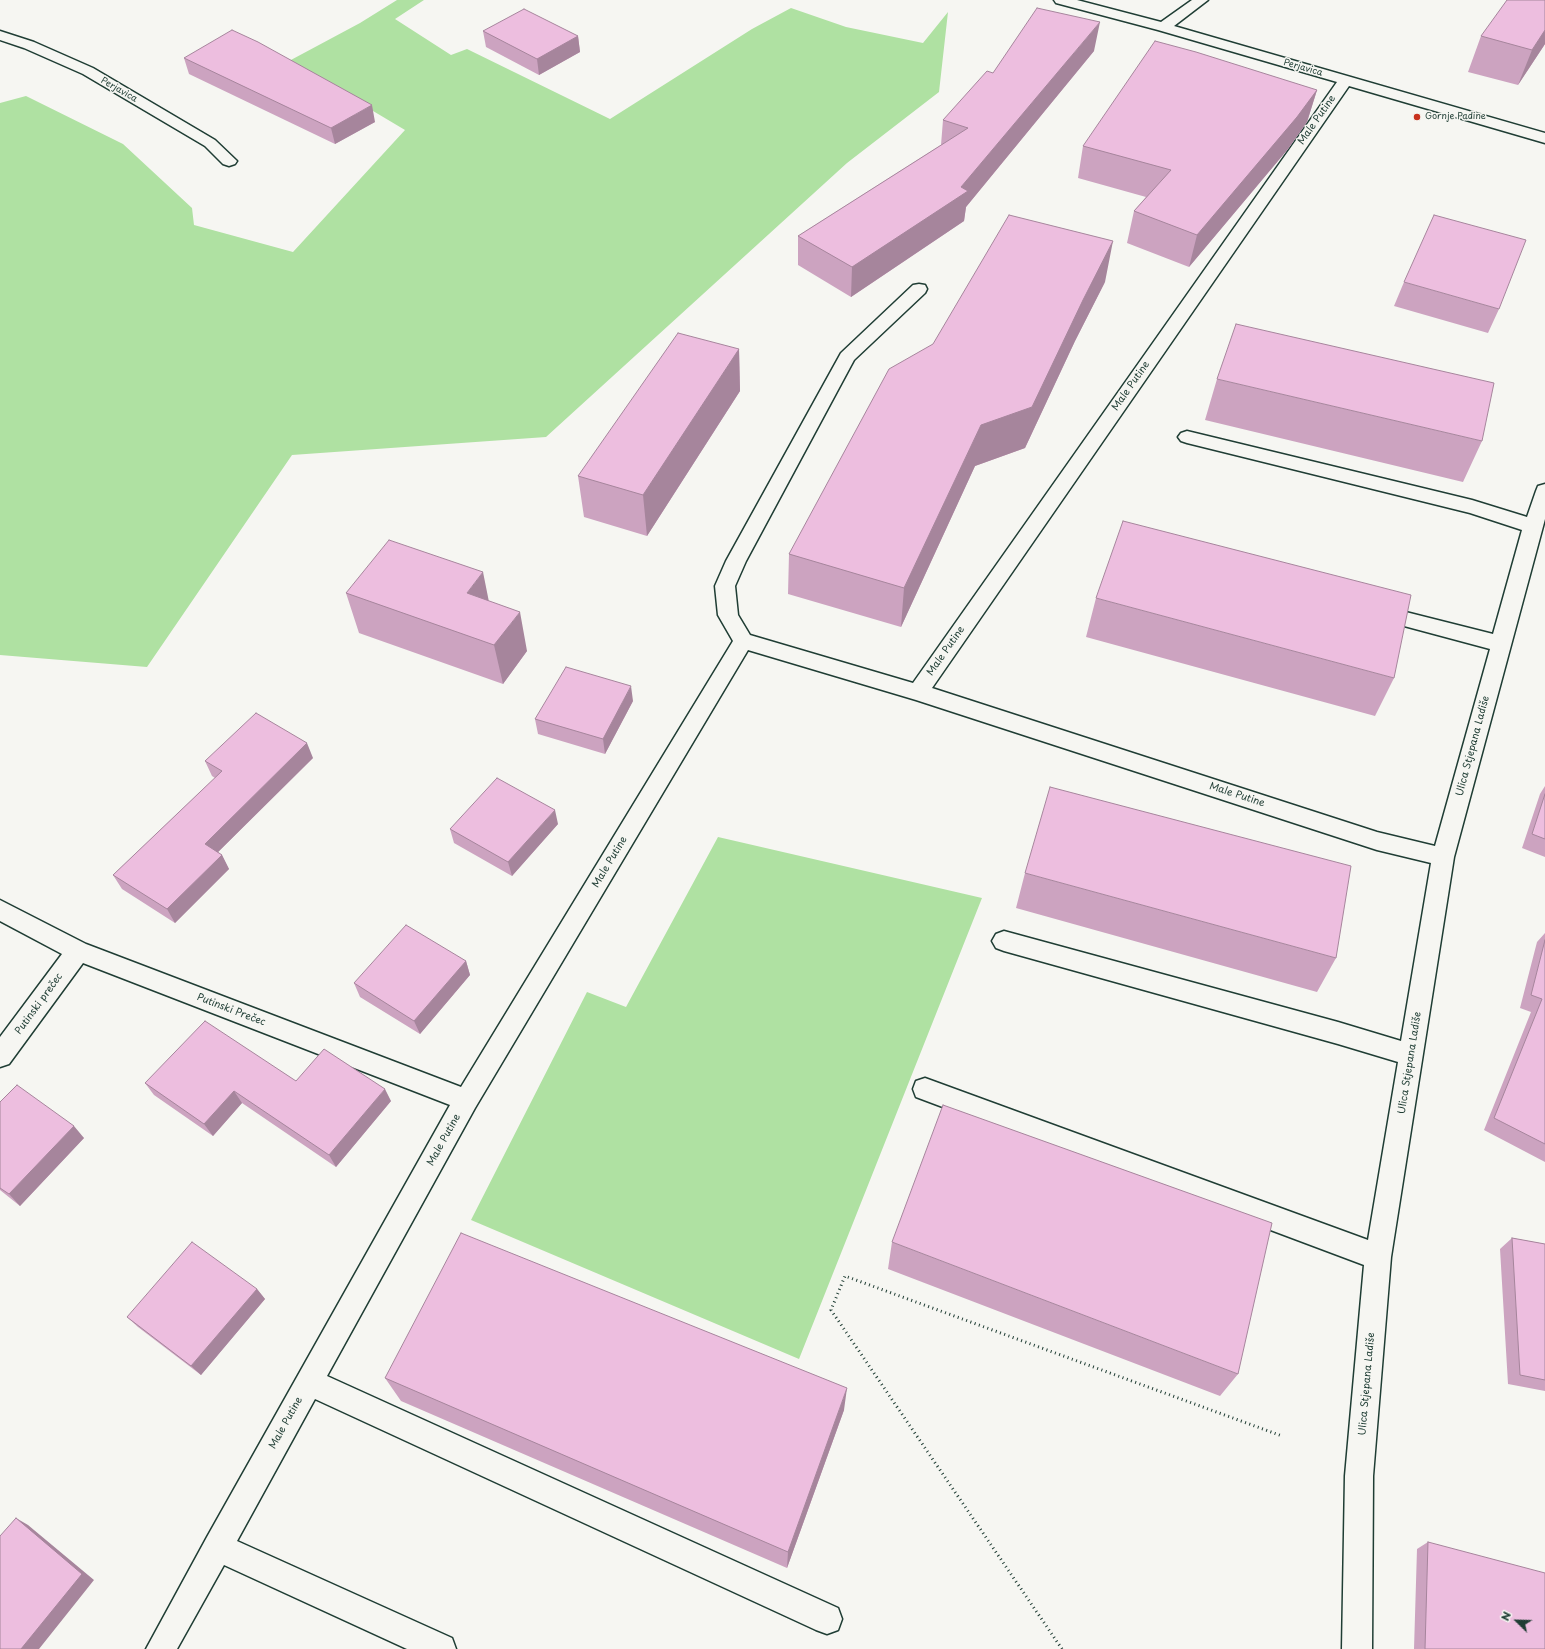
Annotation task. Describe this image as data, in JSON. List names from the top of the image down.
{
  "streets": {
    "street": [
      "Perjavica",
      "Male Putine",
      "Ulica Stjepana Ladiše",
      "Putinski prečec",
      "Putinski Prečec"
    ]
  },
  "crossings": [
    ["Perjavica", "Male Putine"],
    ["Male Putine", "Ulica Stjepana Ladiše"],
    ["Male Putine", "Putinski Prečec"],
    ["Putinski prečec", "Putinski Prečec"]
  ],
  "places": ["Gornje Padine"],
  "north": "top left"
}
